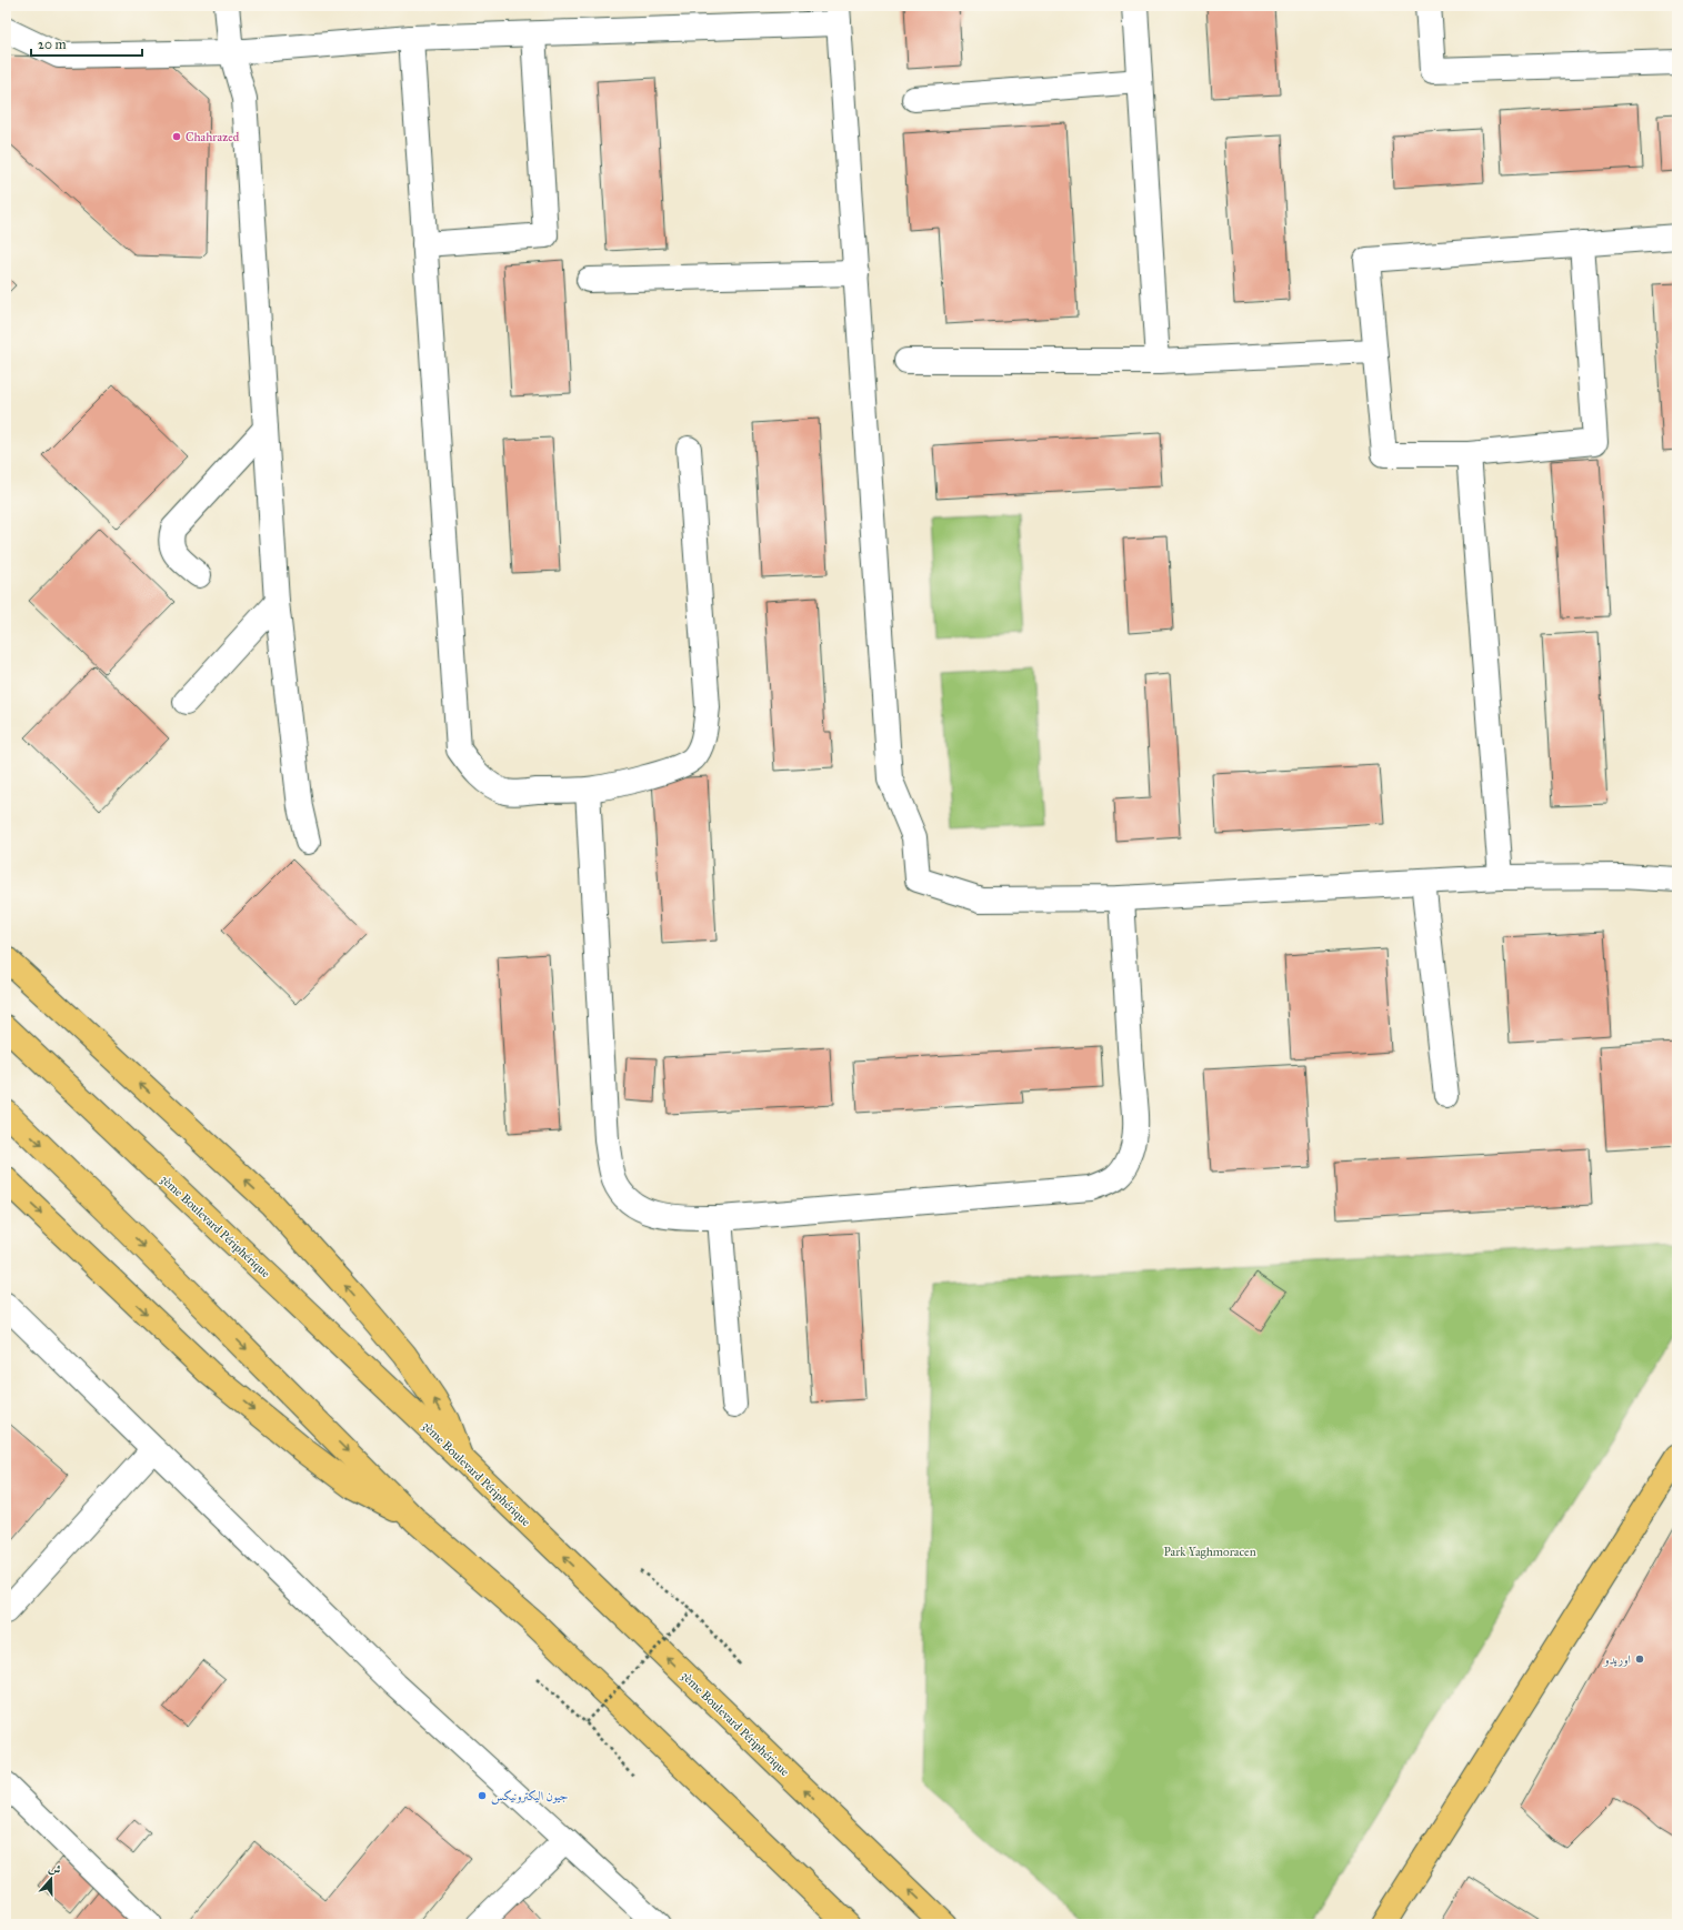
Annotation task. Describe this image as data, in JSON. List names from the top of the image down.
{
  "streets": {
    "main road": ["3ème Boulevard Périphérique"]
  },
  "parks": ["Park Yaghmoracen"],
  "places": ["Chahrazed", "اوريدو", "جيون اليكترونيكس"],
  "scale_bar": "20 m",
  "north": "top"
}
